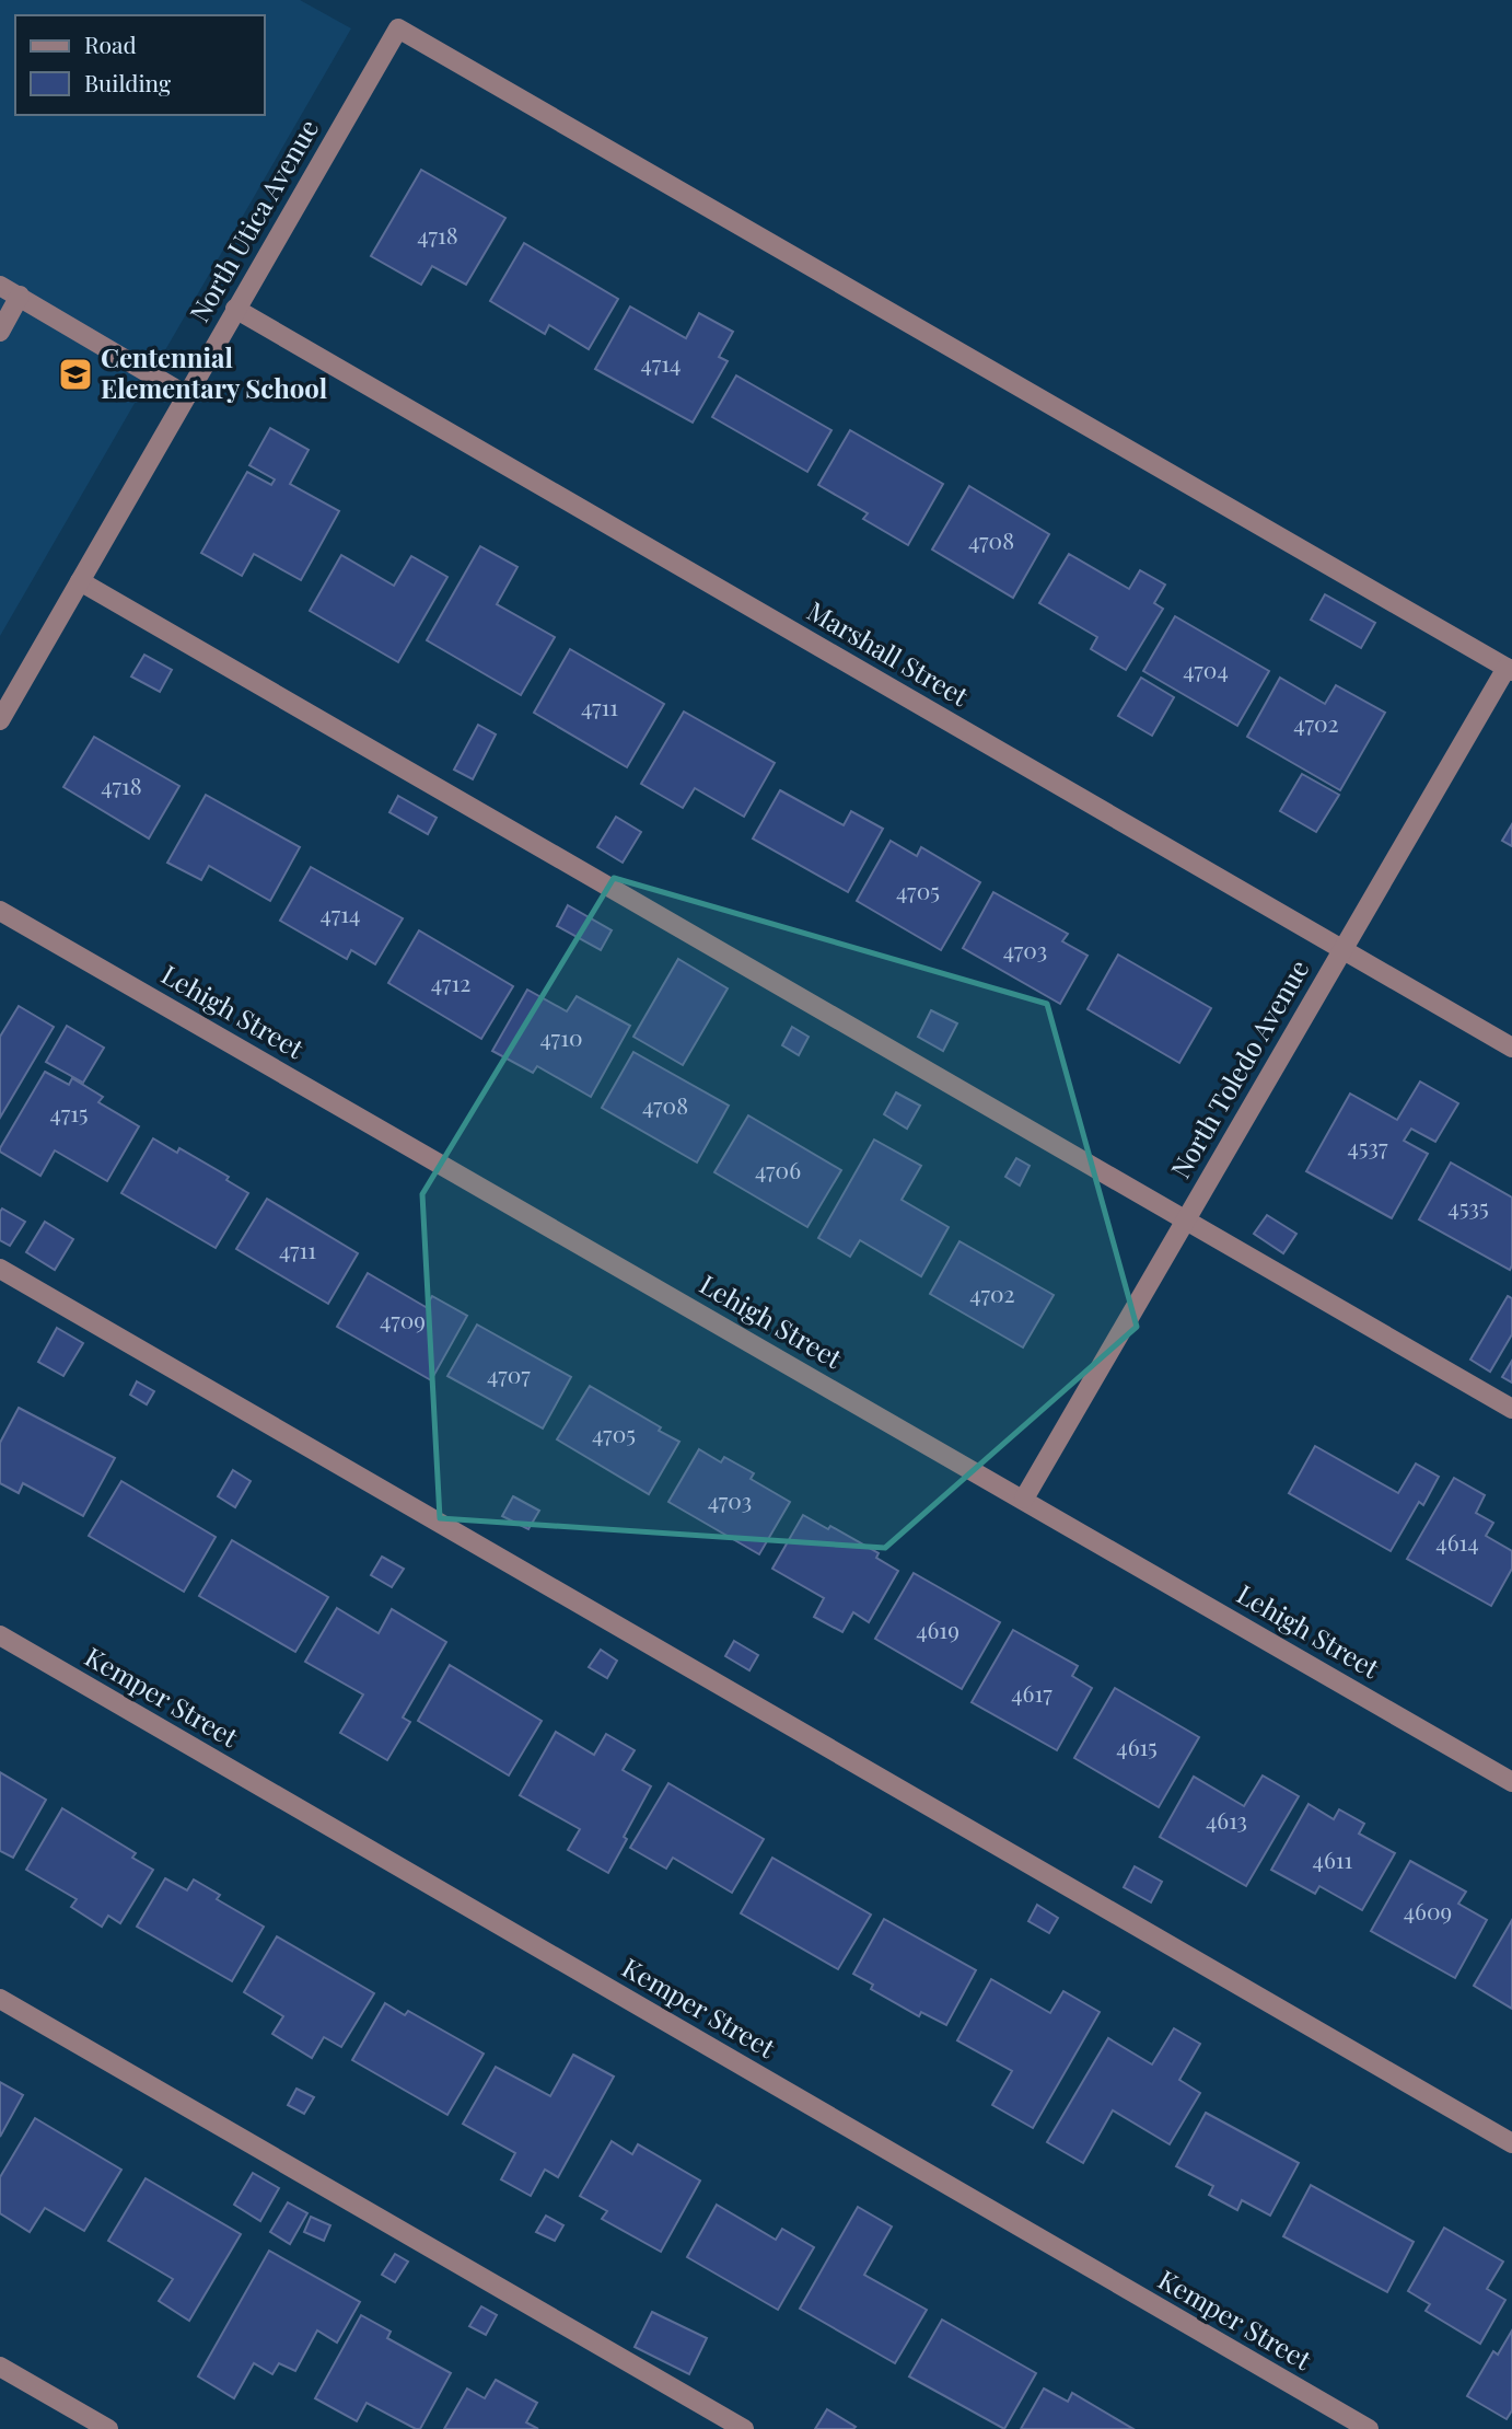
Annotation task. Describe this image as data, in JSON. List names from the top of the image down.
{
  "streets": {
    "street": [
      "North Utica Avenue",
      "Marshall Street",
      "Lehigh Street",
      "North Toledo Avenue",
      "Kemper Street"
    ]
  },
  "crossings": [
    ["North Utica Avenue", "Marshall Street"],
    ["North Utica Avenue", "North Toledo Avenue"],
    ["Marshall Street", "North Toledo Avenue"],
    ["Lehigh Street", "North Toledo Avenue"]
  ],
  "places": {
    "school or university": ["Centennial Elementary School"]
  },
  "house_numbers": [
    "4718",
    "4714",
    "4708",
    "4704",
    "4711",
    "4702",
    "4718",
    "4705",
    "4714",
    "4703",
    "4712",
    "4710",
    "4708",
    "4715",
    "4537",
    "4706",
    "4535",
    "4711",
    "4702",
    "4709",
    "4707",
    "4705",
    "4703",
    "4614",
    "4619",
    "4617",
    "4615",
    "4613",
    "4611",
    "4609"
  ],
  "legend": ["Road", "Building"]
}
